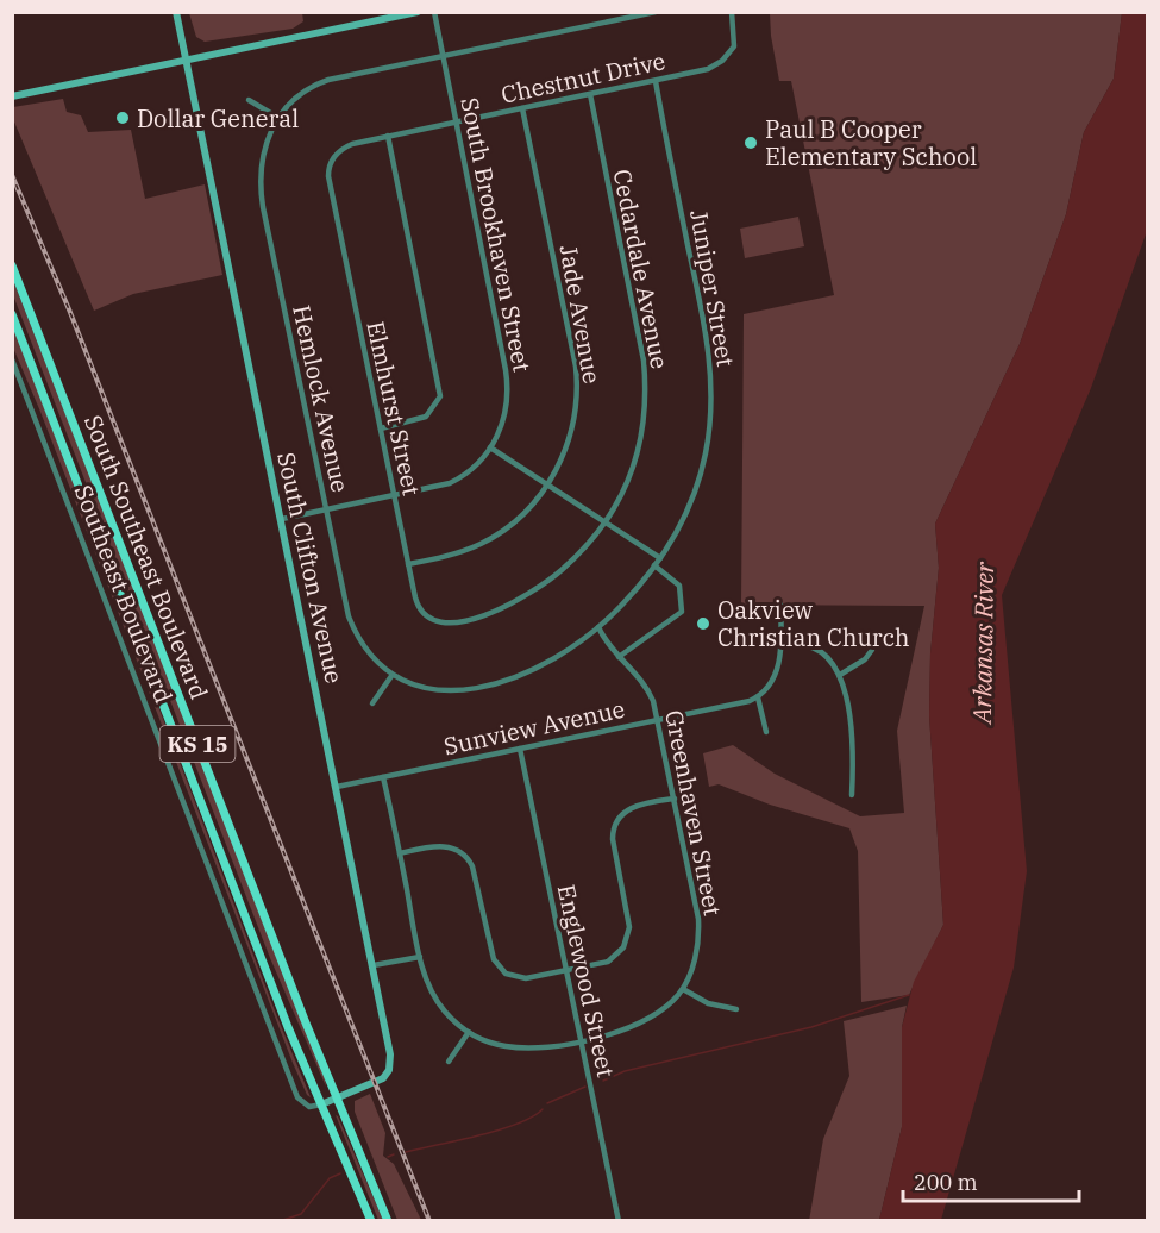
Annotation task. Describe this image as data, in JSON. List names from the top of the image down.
{
  "streets": {
    "main road": ["South Southeast Boulevard", "KS 15"],
    "street": [
      "Chestnut Drive",
      "South Brookhaven Street",
      "Cedardale Avenue",
      "Juniper Street",
      "Jade Avenue",
      "Hemlock Avenue",
      "Elmhurst Street",
      "South Clifton Avenue",
      "Southeast Boulevard",
      "Sunview Avenue",
      "Greenhaven Street",
      "Englewood Street"
    ]
  },
  "crossings": [
    ["Chestnut Drive", "South Brookhaven Street"],
    ["Chestnut Drive", "Cedardale Avenue"],
    ["Chestnut Drive", "Juniper Street"],
    ["Chestnut Drive", "Jade Avenue"],
    ["Chestnut Drive", "Elmhurst Street"],
    ["South Brookhaven Street", "Hemlock Avenue"],
    ["South Brookhaven Street", "Elmhurst Street"],
    ["South Brookhaven Street", "South Clifton Avenue"],
    ["Cedardale Avenue", "Elmhurst Street"],
    ["Juniper Street", "Hemlock Avenue"],
    ["Juniper Street", "Greenhaven Street"],
    ["Jade Avenue", "Elmhurst Street"],
    ["South Southeast Boulevard", "South Clifton Avenue"],
    ["South Southeast Boulevard", "Southeast Boulevard"],
    ["South Clifton Avenue", "Sunview Avenue"],
    ["Sunview Avenue", "Greenhaven Street"],
    ["Sunview Avenue", "Englewood Street"],
    ["Greenhaven Street", "Englewood Street"]
  ],
  "water": ["Arkansas River"],
  "places": ["Dollar General", "Paul B Cooper Elementary School", "Oakview Christian Church"],
  "scale_bar": "200 m"
}
